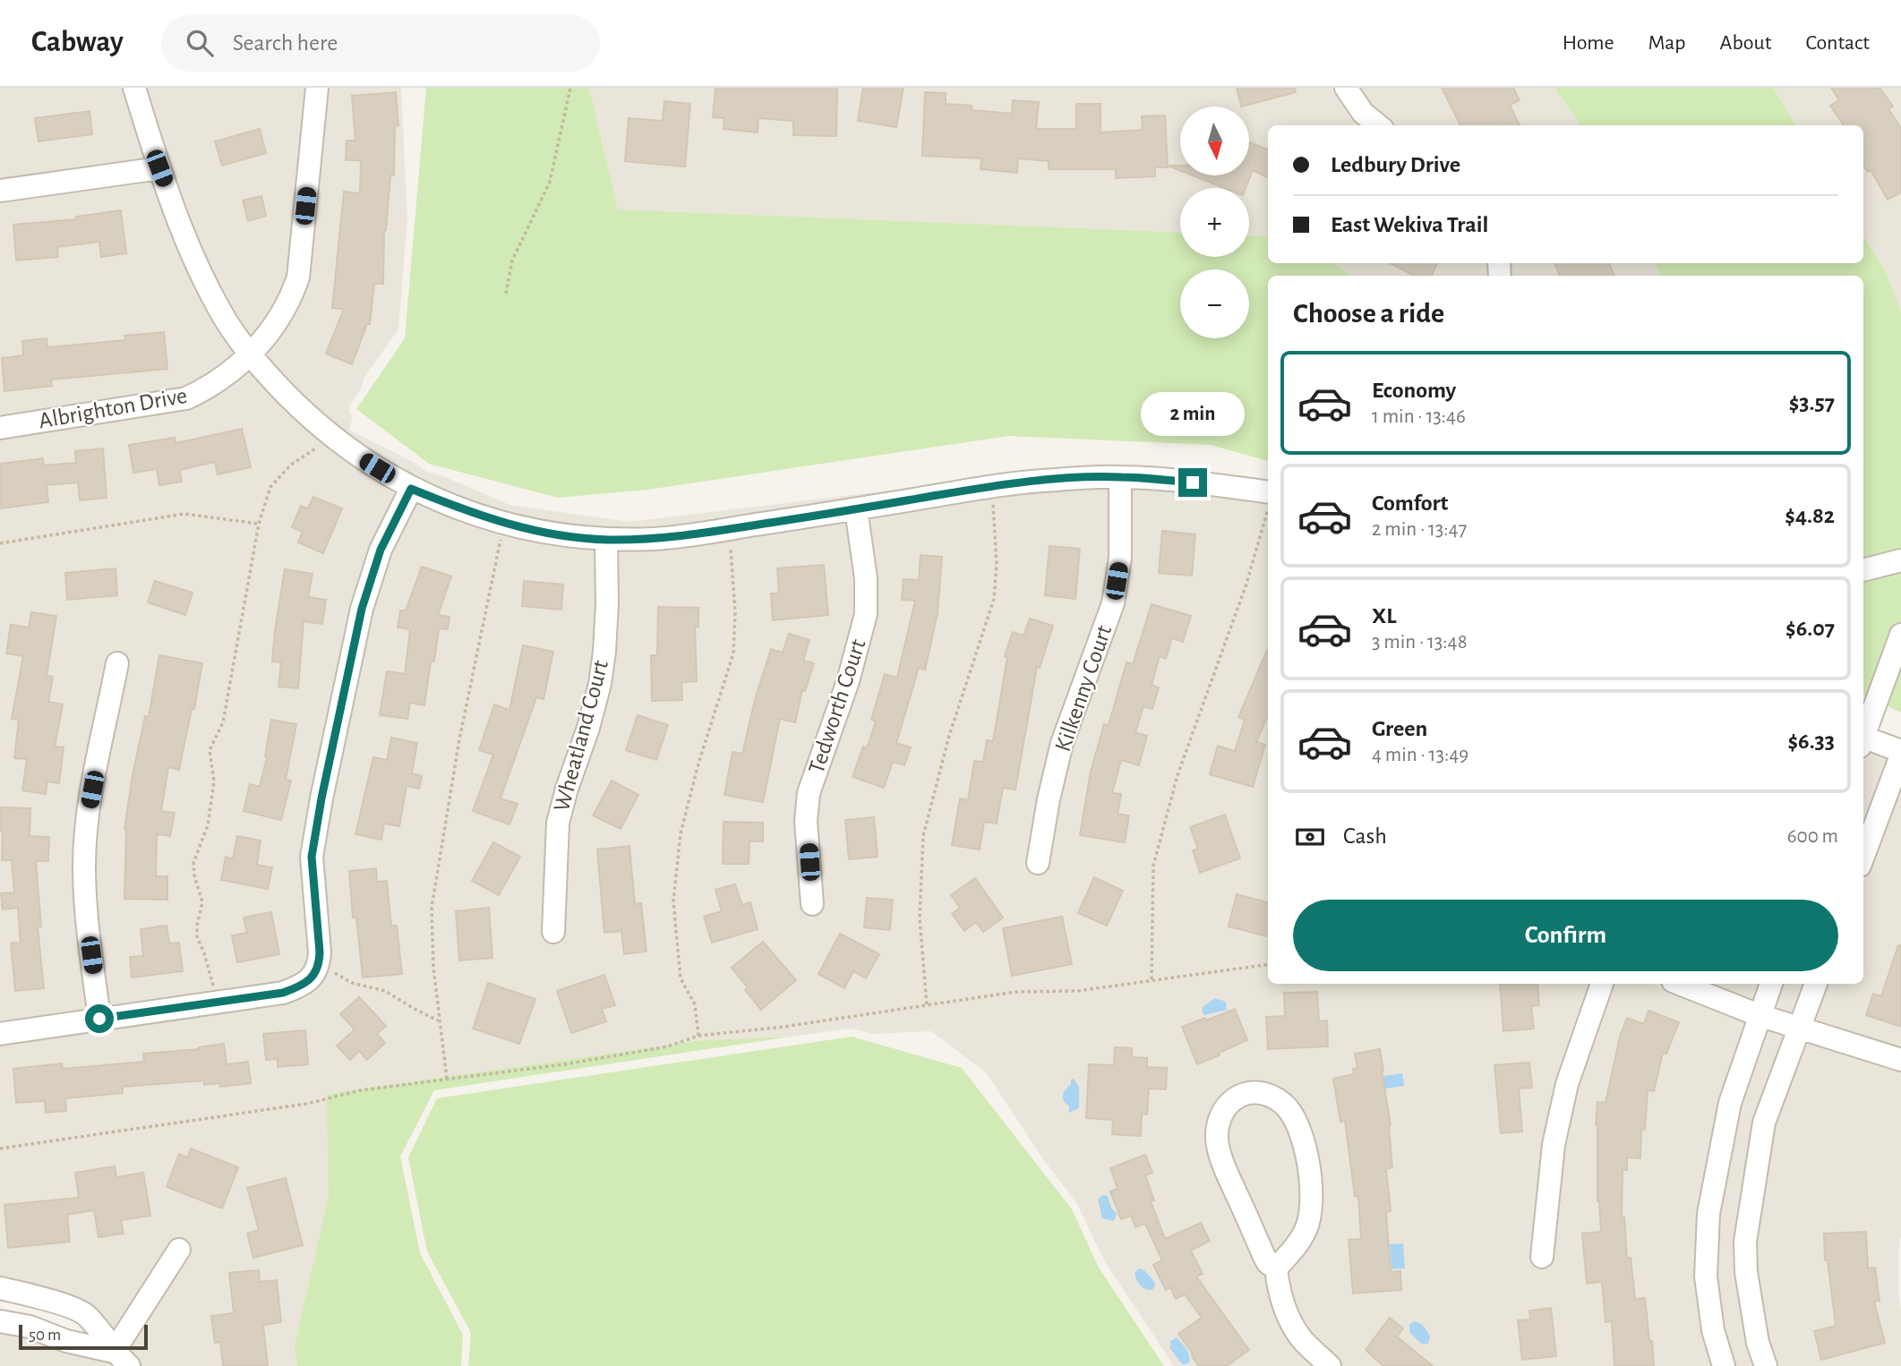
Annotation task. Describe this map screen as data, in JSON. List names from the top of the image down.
{
  "streets": {
    "street": [
      "Albrighton Drive",
      "Kilkenny Court",
      "Tedworth Court",
      "Wheatland Court"
    ]
  },
  "scale_bar": "50 m",
  "north": "bottom",
  "page": {
    "header": "Cabway",
    "search": "Search here",
    "nav": [
      "Home",
      "Map",
      "About",
      "Contact"
    ],
    "map_buttons": ["+", "−"],
    "banner": ["Ledbury Drive", "East Wekiva Trail"],
    "heading": "Choose a ride",
    "list": [
      {
        "name": "Economy",
        "note": "1 min · 13:46",
        "value": "$3.57"
      },
      {
        "name": "Comfort",
        "note": "2 min · 13:47",
        "value": "$4.82"
      },
      {
        "name": "XL",
        "note": "3 min · 13:48",
        "value": "$6.07"
      },
      {
        "name": "Green",
        "note": "4 min · 13:49",
        "value": "$6.33"
      }
    ],
    "bubble": "2 min",
    "pay": ["Cash", "600 m"],
    "buttons": "Confirm",
    "scale": "50 m"
  }
}
